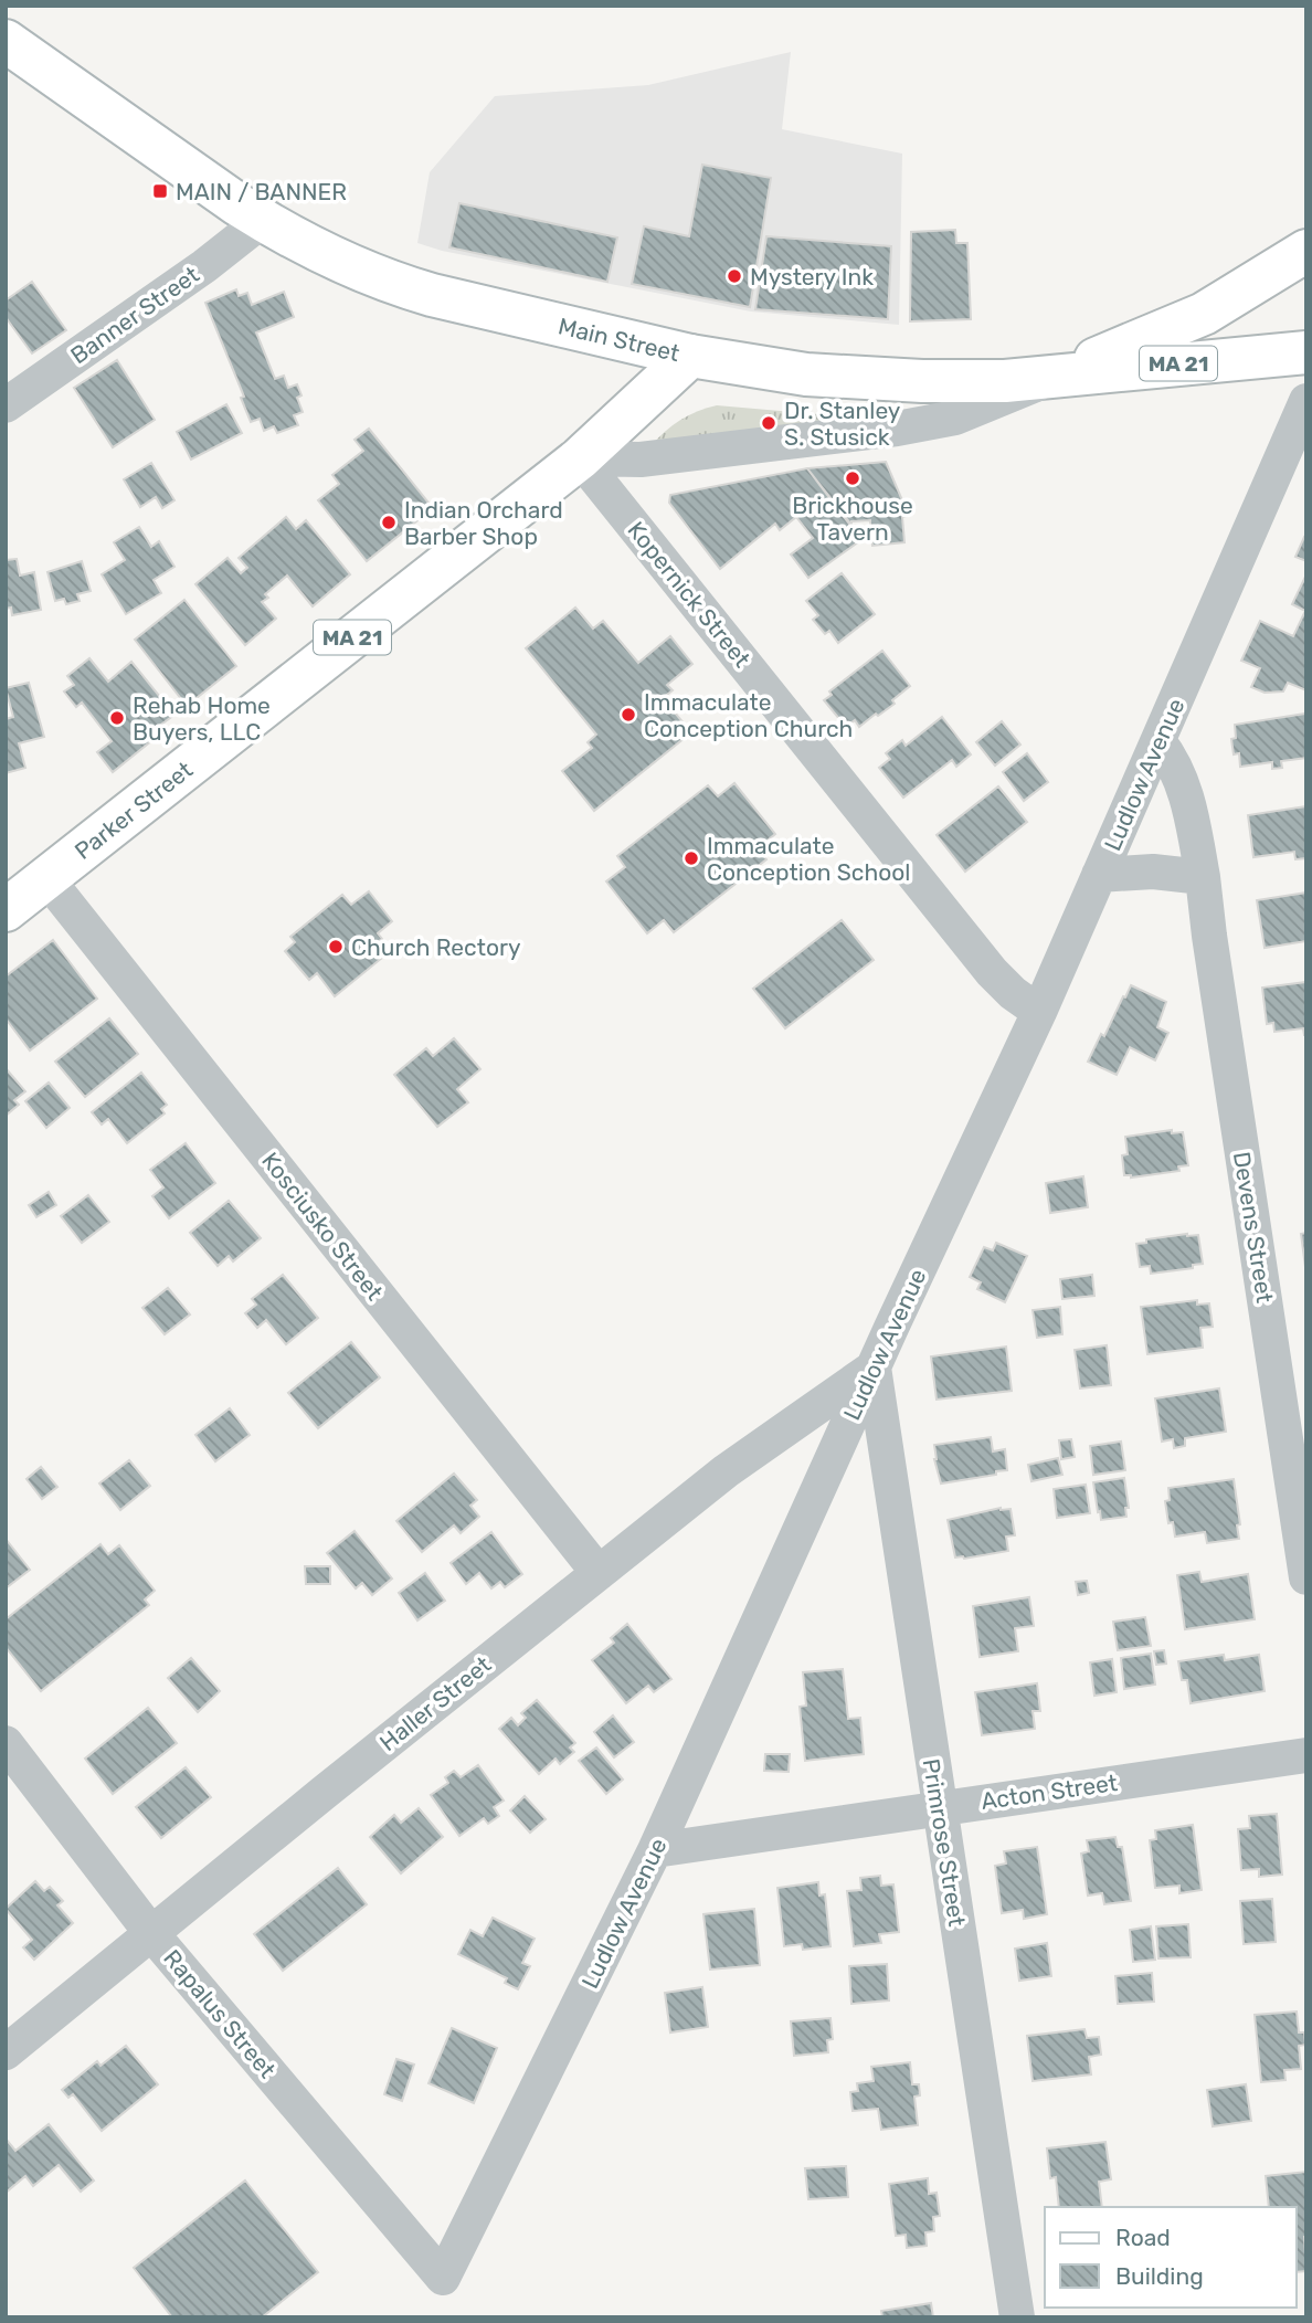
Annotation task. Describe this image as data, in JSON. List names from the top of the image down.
{
  "streets": {
    "main road": ["Main Street", "MA 21", "Parker Street"],
    "street": [
      "Banner Street",
      "Kopernick Street",
      "Ludlow Avenue",
      "Kosciusko Street",
      "Devens Street",
      "Haller Street",
      "Acton Street",
      "Primrose Street",
      "Rapalus Street"
    ]
  },
  "crossings": [
    ["Banner Street", "Main Street"],
    ["Main Street", "Parker Street"],
    ["Kopernick Street", "Ludlow Avenue"],
    ["Kopernick Street", "Parker Street"],
    ["Ludlow Avenue", "Devens Street"],
    ["Ludlow Avenue", "Haller Street"],
    ["Ludlow Avenue", "Acton Street"],
    ["Ludlow Avenue", "Primrose Street"],
    ["Ludlow Avenue", "Rapalus Street"],
    ["Parker Street", "Kosciusko Street"],
    ["Kosciusko Street", "Haller Street"],
    ["Haller Street", "Primrose Street"],
    ["Haller Street", "Rapalus Street"],
    ["Acton Street", "Primrose Street"]
  ],
  "places": {
    "transit": ["MAIN / BANNER"],
    "other": [
      "Mystery Ink",
      "Dr. Stanley S. Stusick",
      "Brickhouse Tavern",
      "Indian Orchard Barber Shop",
      "Immaculate Conception Church",
      "Rehab Home Buyers, LLC",
      "Immaculate Conception School",
      "Church Rectory"
    ]
  },
  "legend": ["Road", "Building"]
}
